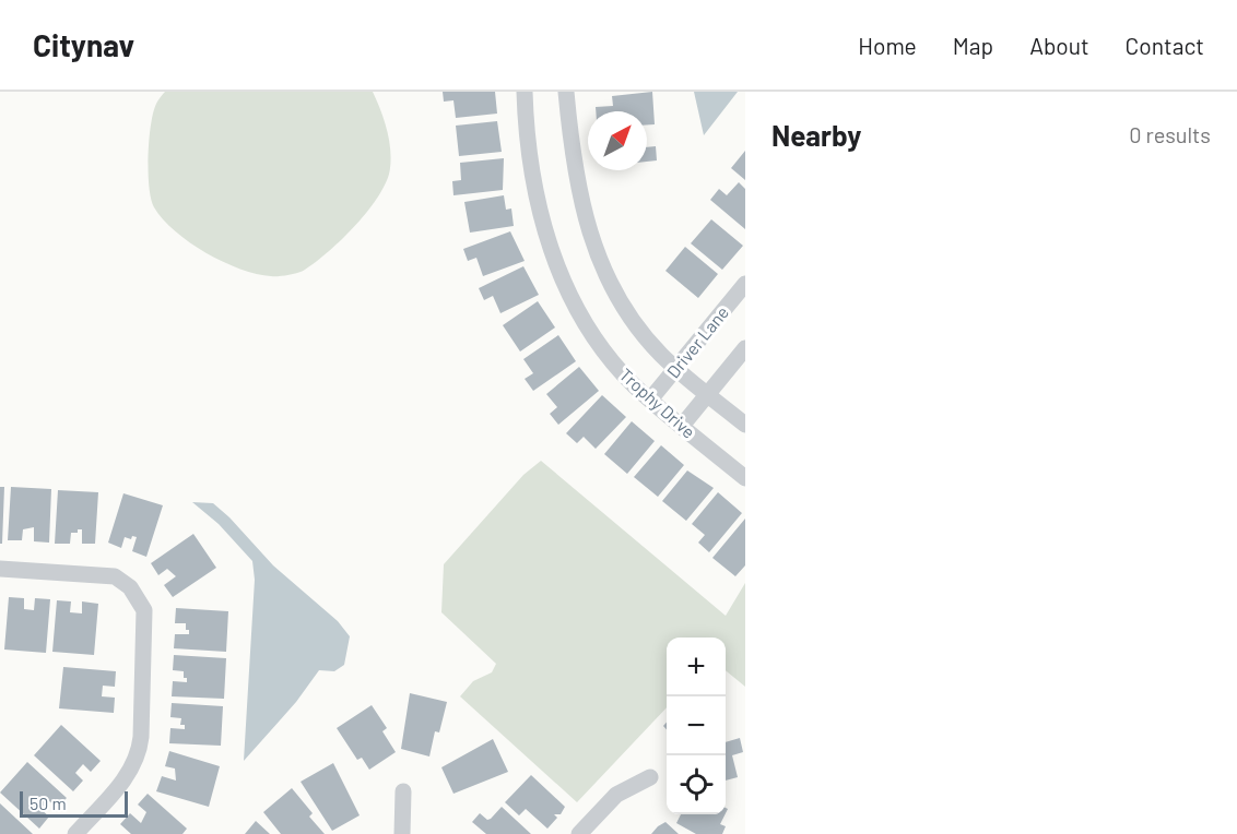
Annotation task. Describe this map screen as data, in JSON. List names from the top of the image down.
{
  "streets": {
    "street": ["Driver Lane", "Trophy Drive"]
  },
  "crossings": [
    ["Driver Lane", "Trophy Drive"]
  ],
  "scale_bar": "50 m",
  "north": "top right",
  "page": {
    "header": "Citynav",
    "nav": [
      "Home",
      "Map",
      "About",
      "Contact"
    ],
    "heading": ["Nearby", "0 results"],
    "map_buttons": ["+", "−"],
    "scale": "50 m"
  }
}
